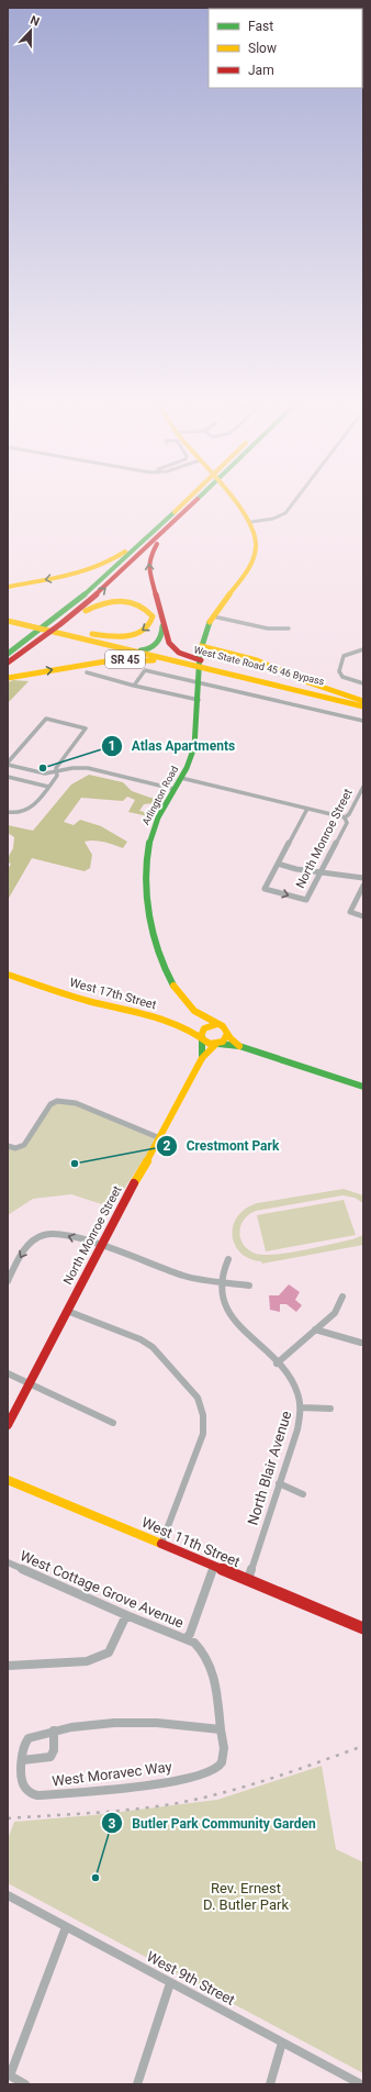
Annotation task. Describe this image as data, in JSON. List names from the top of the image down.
{
  "streets": {
    "main road": [
      "SR 45",
      "West State Road 45 46 Bypass",
      "Arlington Road",
      "North Monroe Street",
      "West 17th Street",
      "West 11th Street"
    ],
    "street": [
      "North Blair Avenue",
      "West Cottage Grove Avenue",
      "West Moravec Way",
      "West 9th Street"
    ]
  },
  "crossings": [
    ["SR 45", "West State Road 45 46 Bypass"],
    ["Arlington Road", "North Monroe Street"],
    ["Arlington Road", "West 17th Street"],
    ["North Monroe Street", "West 17th Street"],
    ["North Blair Avenue", "West 11th Street"],
    ["West Cottage Grove Avenue", "West Moravec Way"]
  ],
  "parks": ["Rev. Ernest D. Butler Park"],
  "places": ["Atlas Apartments", "Crestmont Park", "Butler Park Community Garden"],
  "legend": ["Fast", "Slow", "Jam"],
  "north": "top"
}
